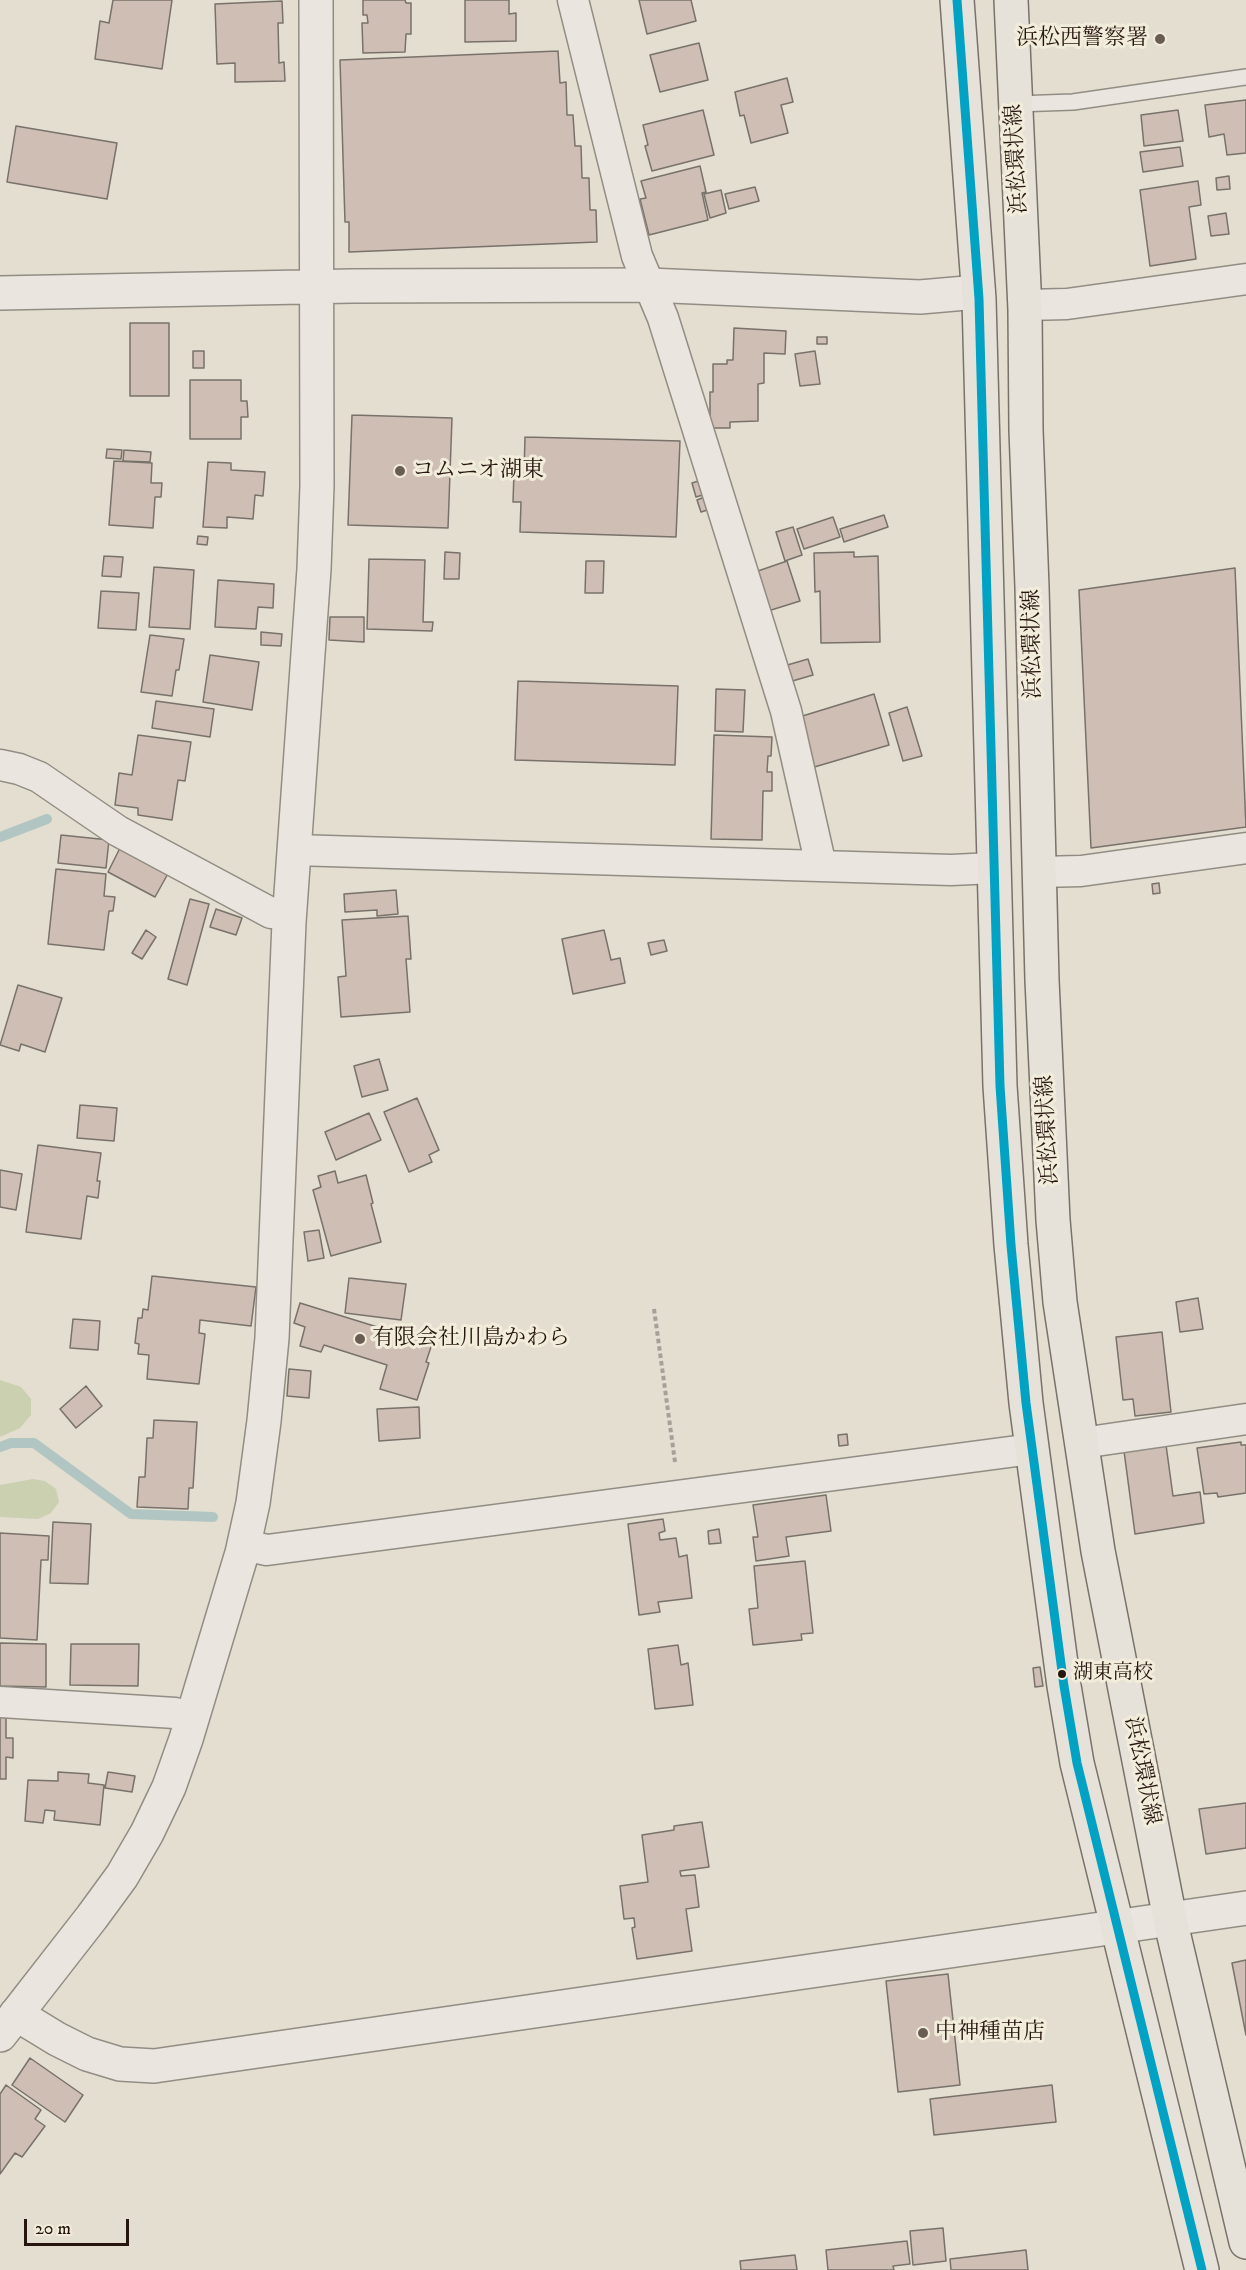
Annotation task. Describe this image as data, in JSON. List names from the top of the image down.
{
  "streets": {
    "main road": ["浜松環状線"]
  },
  "places": [
    "浜松西警察署",
    "コムニオ湖東",
    "有限会社川島かわら",
    "湖東高校",
    "中神種苗店"
  ],
  "scale_bar": "20 m"
}
